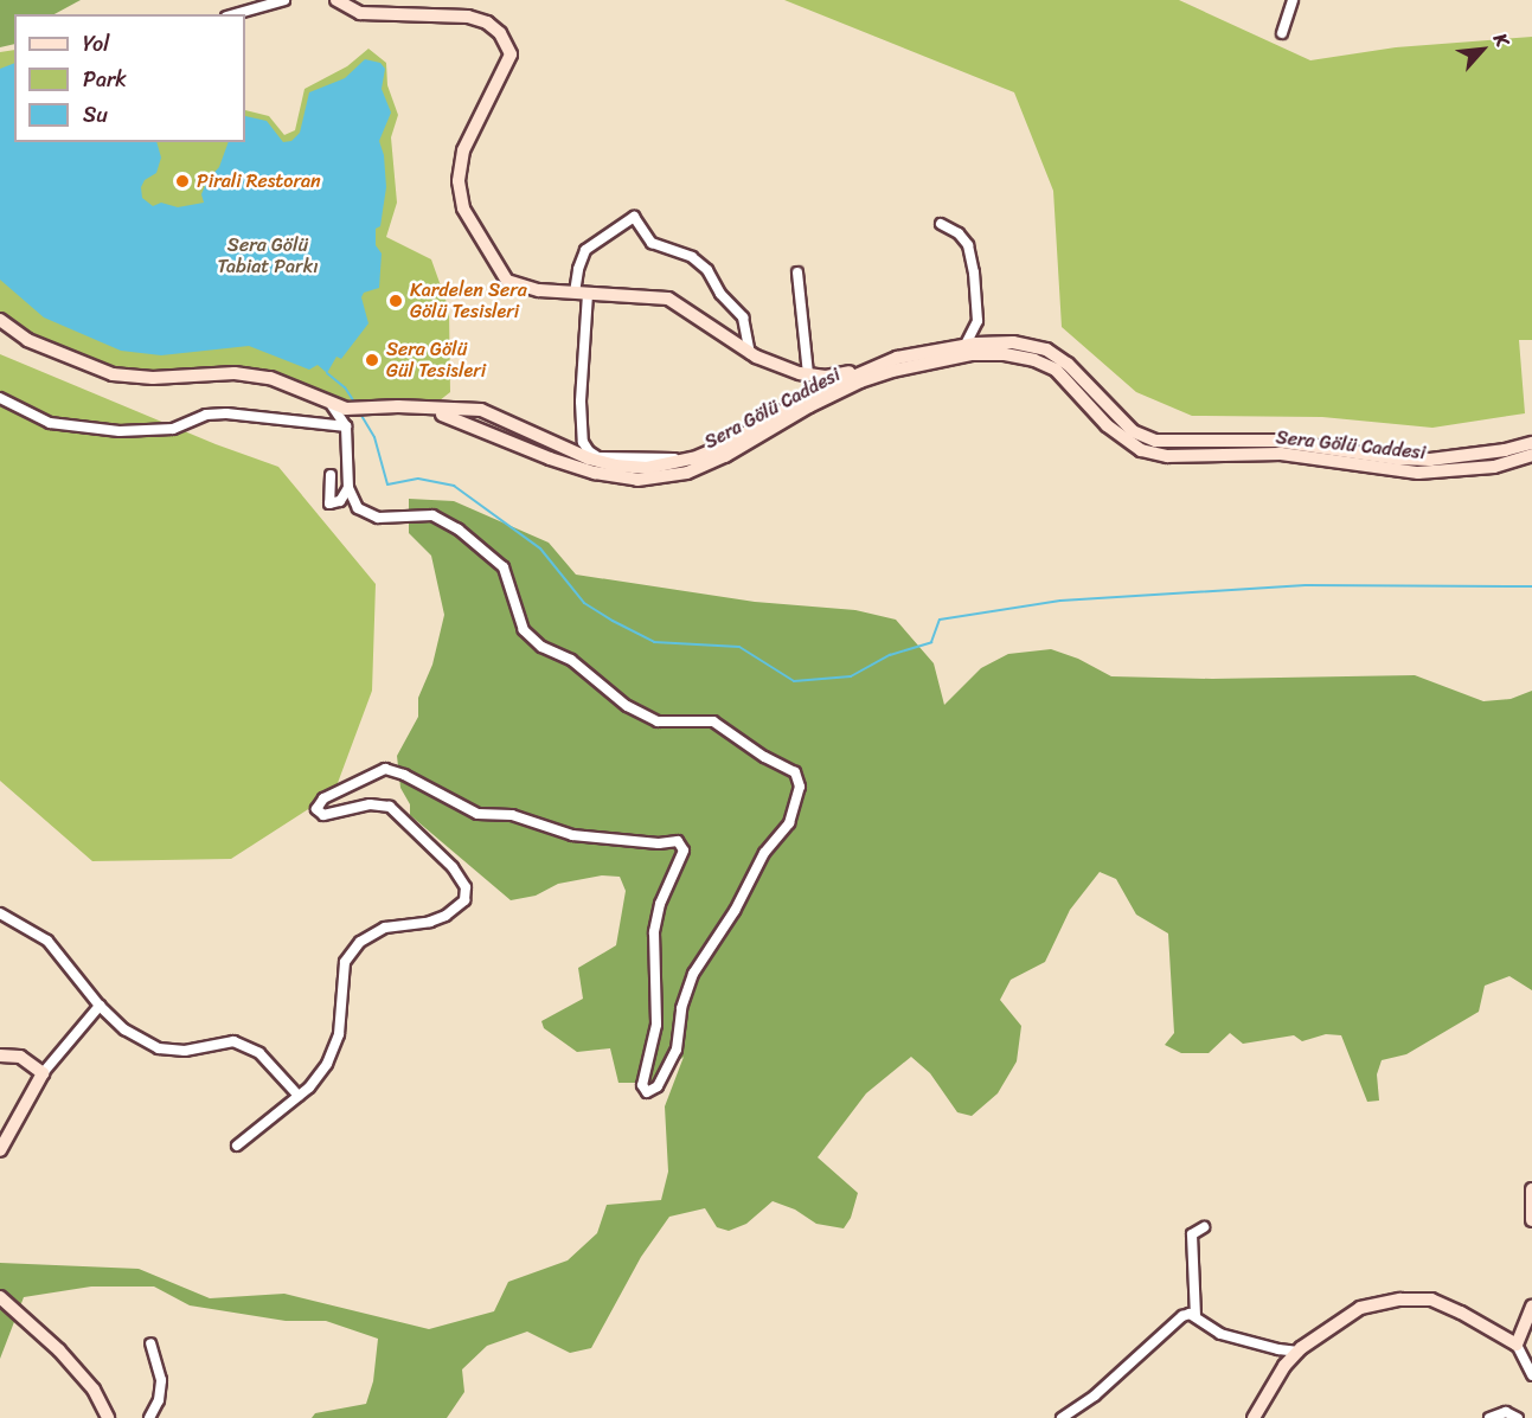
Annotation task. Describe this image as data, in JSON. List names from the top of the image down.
{
  "streets": {
    "main road": ["Sera Gölü Caddesi"]
  },
  "parks": ["Sera Gölü Tabiat Parkı"],
  "places": ["Pirali Restoran", "Kardelen Sera Gölü Tesisleri", "Sera Gölü Gül Tesisleri"],
  "legend": ["Yol", "Park", "Su"],
  "north": "top right"
}
